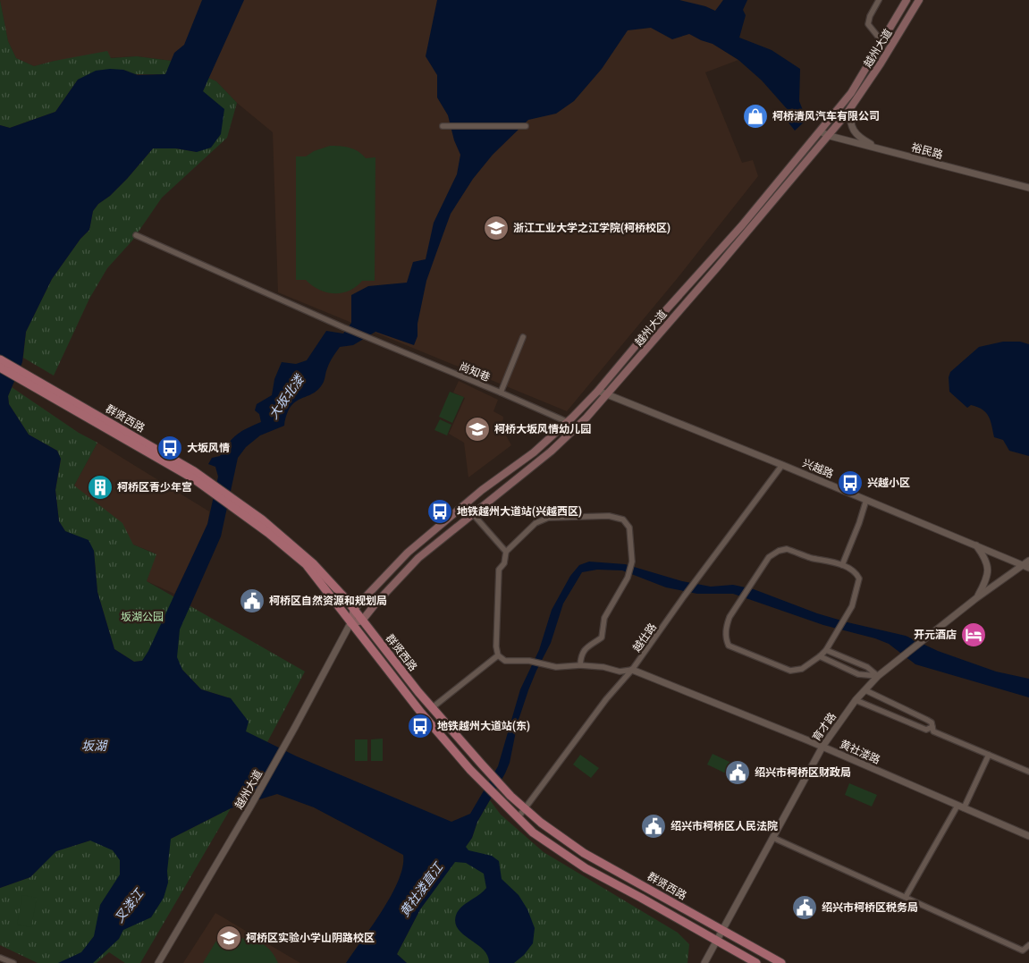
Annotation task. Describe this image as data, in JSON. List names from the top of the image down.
{
  "streets": {
    "main road": ["越州大道", "群贤西路"],
    "street": [
      "裕民路",
      "尚知巷",
      "兴越路",
      "越仕路",
      "育才路",
      "黄社溇路"
    ]
  },
  "crossings": [
    ["越州大道", "裕民路"],
    ["越州大道", "尚知巷"],
    ["越州大道", "群贤西路"],
    ["越州大道", "兴越路"],
    ["群贤西路", "越仕路"],
    ["群贤西路", "育才路"],
    ["兴越路", "越仕路"],
    ["兴越路", "育才路"],
    ["越仕路", "黄社溇路"],
    ["育才路", "黄社溇路"]
  ],
  "water": [
    "大坂北溇",
    "坂湖",
    "黄社溇直江",
    "叉溇江"
  ],
  "parks": ["坂湖公园"],
  "places": {
    "shop": ["柯桥清风汽车有限公司"],
    "school or university": ["浙江工业大学之江学院(柯桥校区)", "柯桥大坂风情幼儿园", "柯桥区实验小学山阴路校区"],
    "bus stop": [
      "大坂风情",
      "兴越小区",
      "地铁越州大道站(兴越西区)",
      "地铁越州大道站(东)"
    ],
    "building": ["柯桥区青少年宫"],
    "public building": [
      "柯桥区自然资源和规划局",
      "绍兴市柯桥区财政局",
      "绍兴市柯桥区人民法院",
      "绍兴市柯桥区税务局"
    ],
    "hotel": ["开元酒店"]
  }
}
